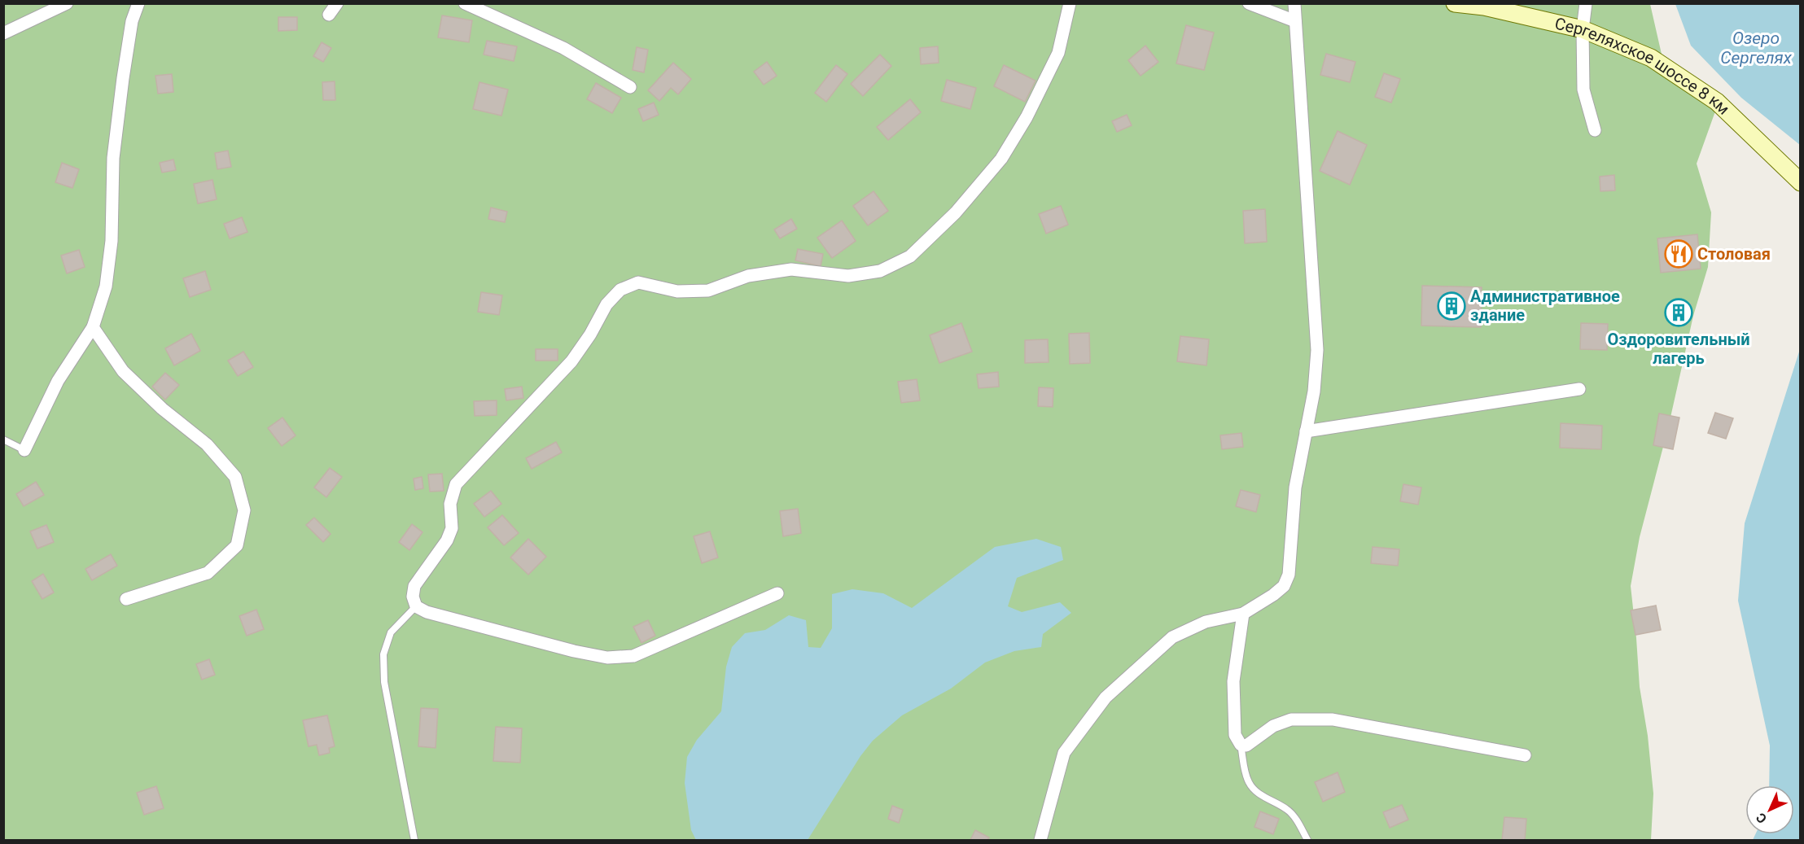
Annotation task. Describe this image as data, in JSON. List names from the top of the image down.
{
  "streets": {
    "main road": ["Сергеляхское шоссе 8 км"]
  },
  "water": ["Озеро Сергелях"],
  "places": {
    "restaurant": ["Столовая"],
    "building": ["Административное здание", "Оздоровительный лагерь"]
  },
  "north": "bottom left"
}
